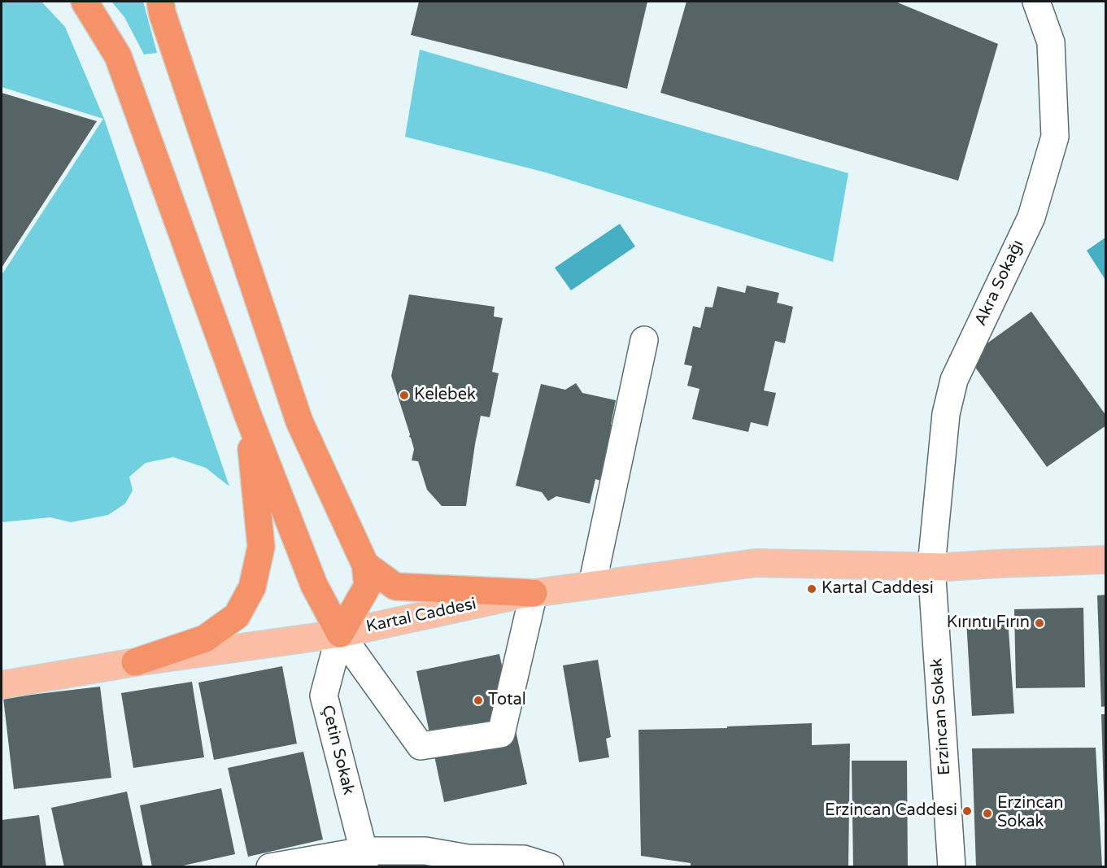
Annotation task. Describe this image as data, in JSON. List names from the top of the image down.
{
  "streets": {
    "main road": ["Kartal Caddesi"],
    "street": ["Akra Sokağı", "Erzincan Sokak", "Çetin Sokak"]
  },
  "crossings": [
    ["Akra Sokağı", "Kartal Caddesi"],
    ["Akra Sokağı", "Erzincan Sokak"],
    ["Kartal Caddesi", "Erzincan Sokak"],
    ["Kartal Caddesi", "Çetin Sokak"]
  ],
  "places": [
    "Kelebek",
    "Kartal Caddesi",
    "Kırıntı Fırın",
    "Total",
    "Erzincan Caddesi",
    "Erzi̇ncan Sokak"
  ]
}
